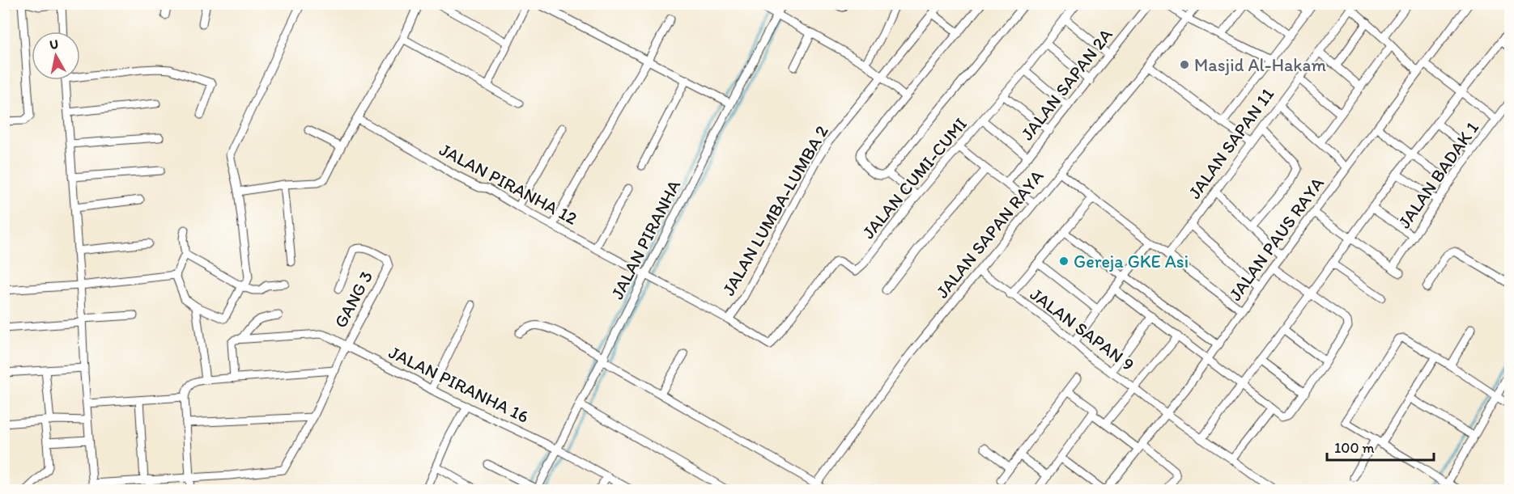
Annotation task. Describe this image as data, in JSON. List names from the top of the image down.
{
  "streets": {
    "street": [
      "JALAN SAPAN 2A",
      "JALAN SAPAN 11",
      "JALAN BADAK 1",
      "JALAN CUMI-CUMI",
      "JALAN PIRANHA 12",
      "JALAN LUMBA-LUMBA 2",
      "JALAN SAPAN RAYA",
      "JALAN PAUS RAYA",
      "JALAN PIRANHA",
      "GANG 3",
      "JALAN SAPAN 9",
      "JALAN PIRANHA 16"
    ]
  },
  "crossings": [
    ["JALAN CUMI-CUMI", "JALAN PIRANHA 12"],
    ["JALAN PIRANHA 12", "JALAN LUMBA-LUMBA 2"],
    ["JALAN PIRANHA 12", "JALAN PIRANHA"],
    ["JALAN SAPAN RAYA", "JALAN SAPAN 9"],
    ["JALAN PAUS RAYA", "JALAN SAPAN 9"],
    ["JALAN PIRANHA", "JALAN PIRANHA 16"],
    ["GANG 3", "JALAN PIRANHA 16"]
  ],
  "places": ["Masjid Al-Hakam", "Gereja GKE Asi"],
  "scale_bar": "100 m",
  "north": "top"
}
